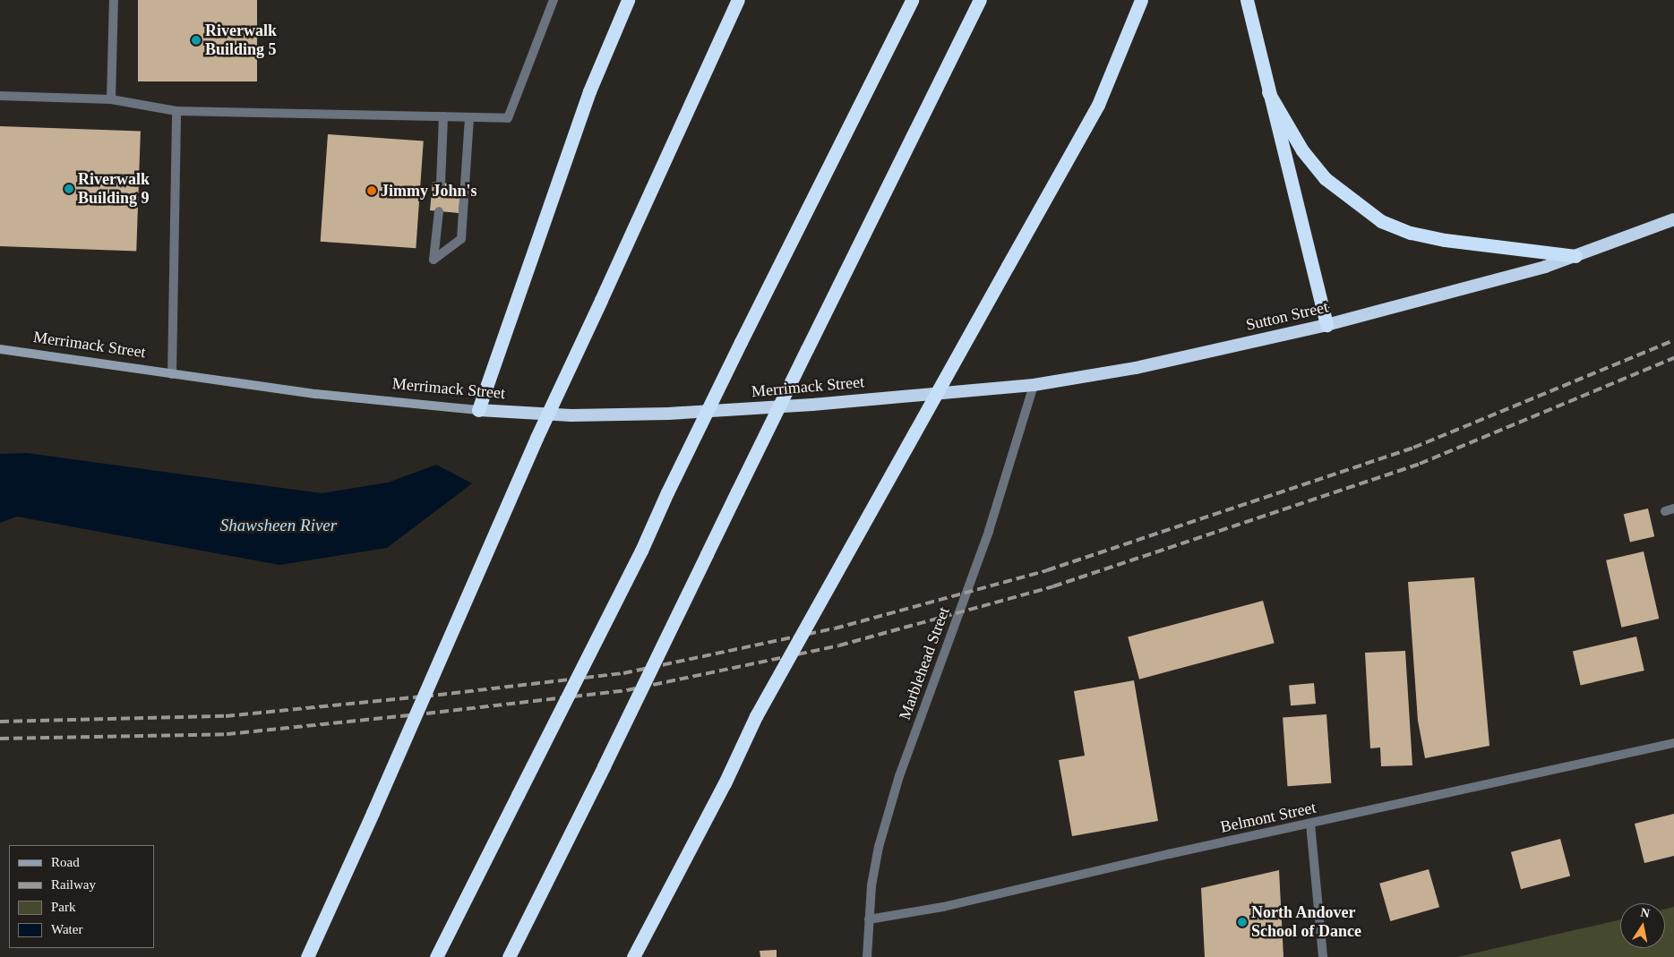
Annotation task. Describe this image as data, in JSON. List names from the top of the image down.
{
  "streets": {
    "highway": ["Sutton Street", "Merrimack Street"],
    "street": ["Marblehead Street", "Belmont Street"]
  },
  "crossings": [
    ["Sutton Street", "Merrimack Street"],
    ["Sutton Street", "Marblehead Street"],
    ["Marblehead Street", "Belmont Street"]
  ],
  "water": ["Shawsheen River"],
  "places": [
    "Riverwalk Building 5",
    "Riverwalk Building 9",
    "Jimmy John's",
    "North Andover School of Dance"
  ],
  "legend": [
    "Road",
    "Railway",
    "Park",
    "Water"
  ],
  "north": "top"
}
